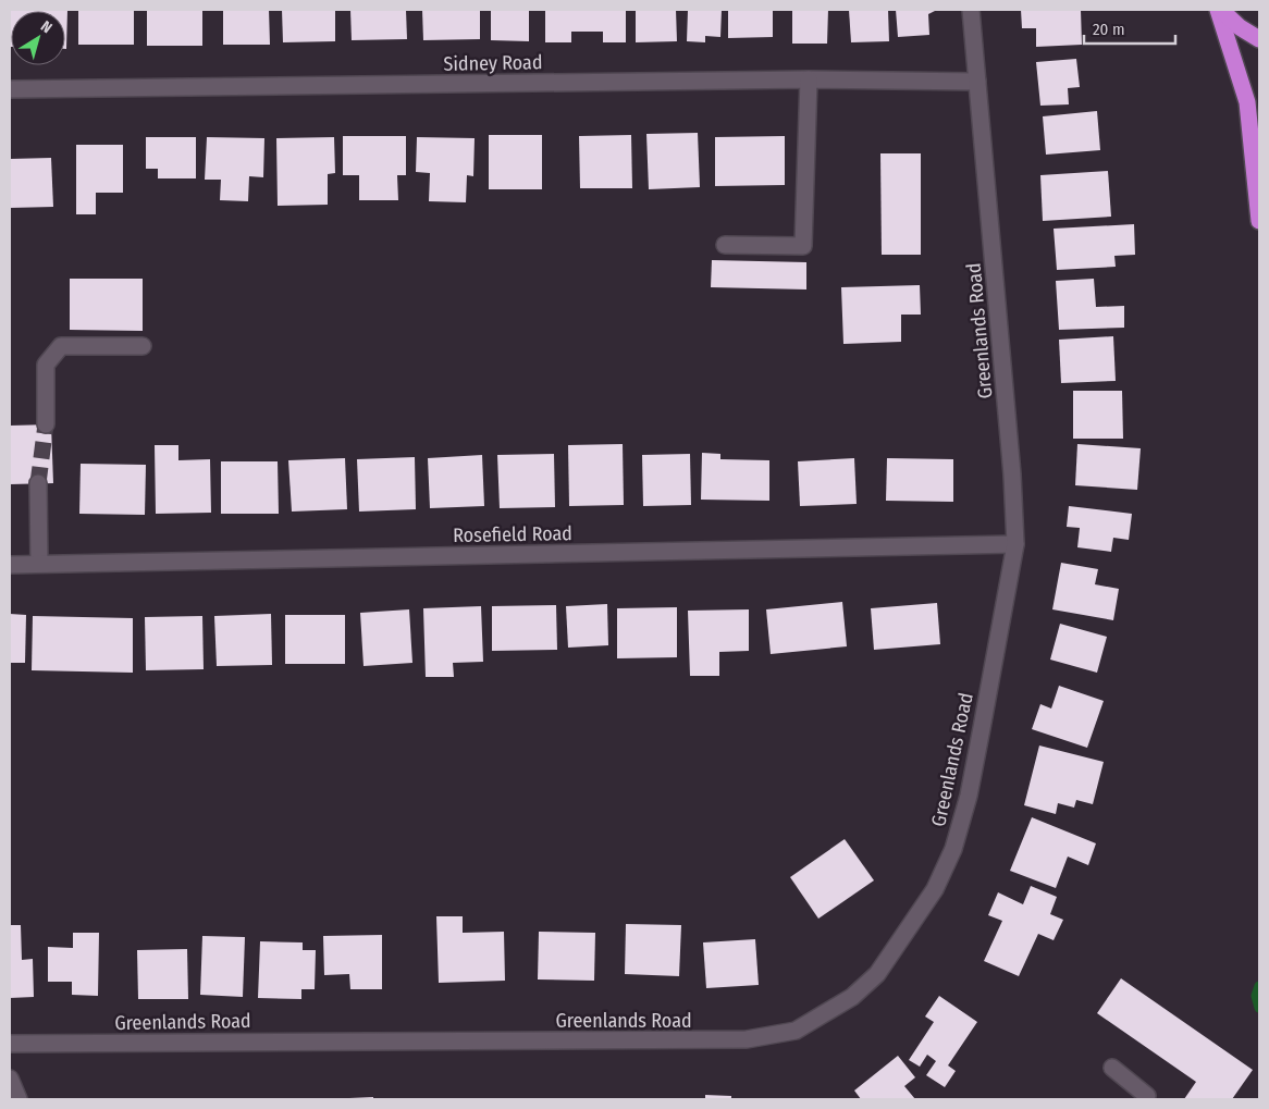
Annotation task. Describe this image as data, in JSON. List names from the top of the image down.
{
  "streets": {
    "street": ["Sidney Road", "Greenlands Road", "Rosefield Road"]
  },
  "crossings": [
    ["Sidney Road", "Greenlands Road"],
    ["Greenlands Road", "Rosefield Road"]
  ],
  "scale_bar": "20 m",
  "north": "top right"
}
